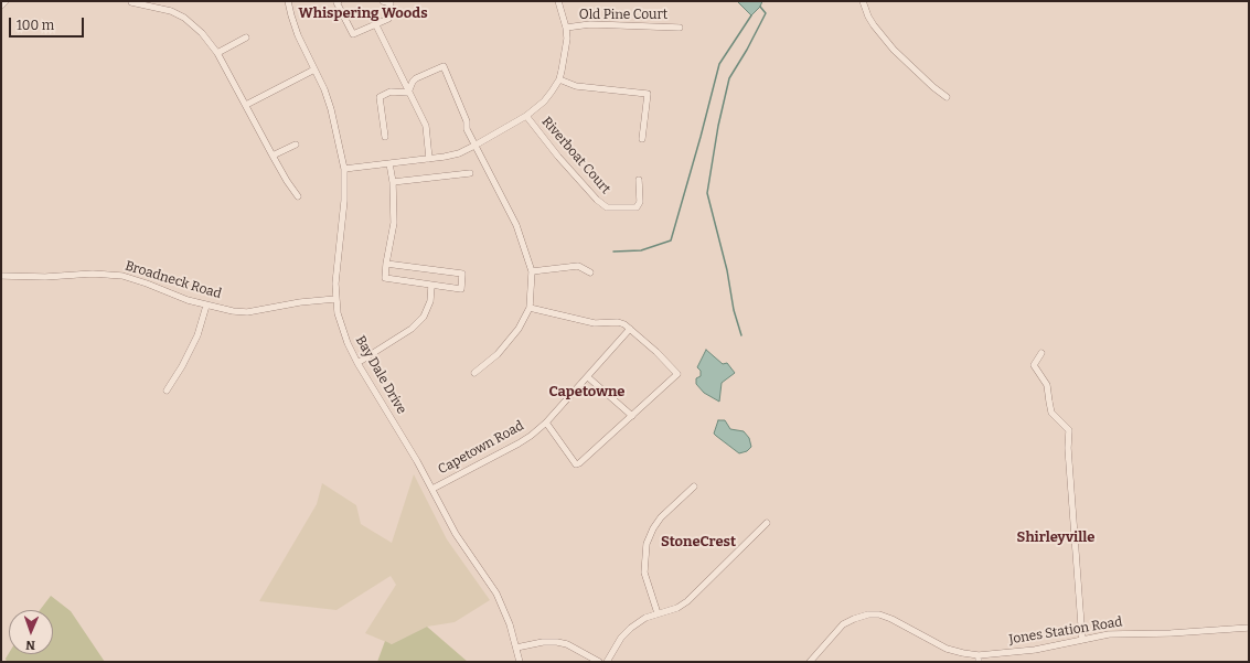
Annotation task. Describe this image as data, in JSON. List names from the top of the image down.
{
  "streets": {
    "street": [
      "Old Pine Court",
      "Riverboat Court",
      "Broadneck Road",
      "Bay Dale Drive",
      "Capetown Road",
      "Jones Station Road"
    ]
  },
  "crossings": [
    ["Broadneck Road", "Bay Dale Drive"],
    ["Bay Dale Drive", "Capetown Road"]
  ],
  "districts": [
    "Whispering Woods",
    "Capetowne",
    "Shirleyville",
    "StoneCrest"
  ],
  "scale_bar": "100 m",
  "north": "bottom"
}
